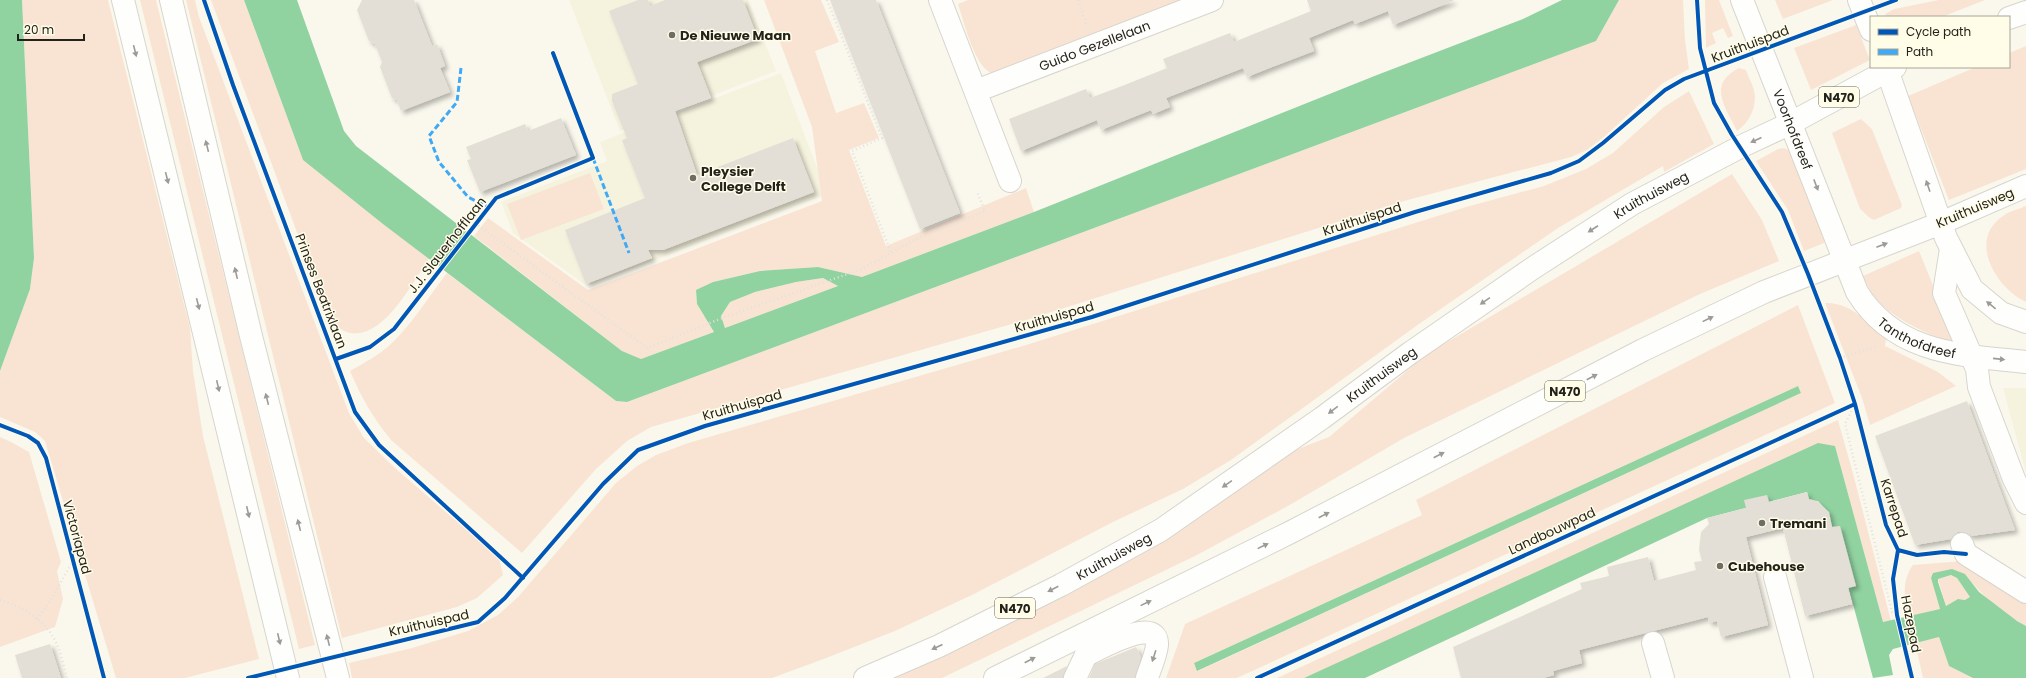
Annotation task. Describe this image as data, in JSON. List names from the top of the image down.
{
  "streets": {
    "main road": [
      "Guido Gezellelaan",
      "N470",
      "Voorhofdreef",
      "Kruithuisweg",
      "Tanthofdreef"
    ],
    "cycle path": [
      "Kruithuispad",
      "J.J. Slauerhofflaan",
      "Prinses Beatrixlaan",
      "Landbouwpad",
      "Victoriapad",
      "Hazepad"
    ]
  },
  "crossings": [
    ["Voorhofdreef", "Kruithuisweg"],
    ["Voorhofdreef", "Tanthofdreef"],
    ["Kruithuisweg", "Tanthofdreef"]
  ],
  "places": [
    "De Nieuwe Maan",
    "Pleysier College Delft",
    "Tremani",
    "Cubehouse"
  ],
  "legend": ["Cycle path", "Path"],
  "scale_bar": "20 m"
}
